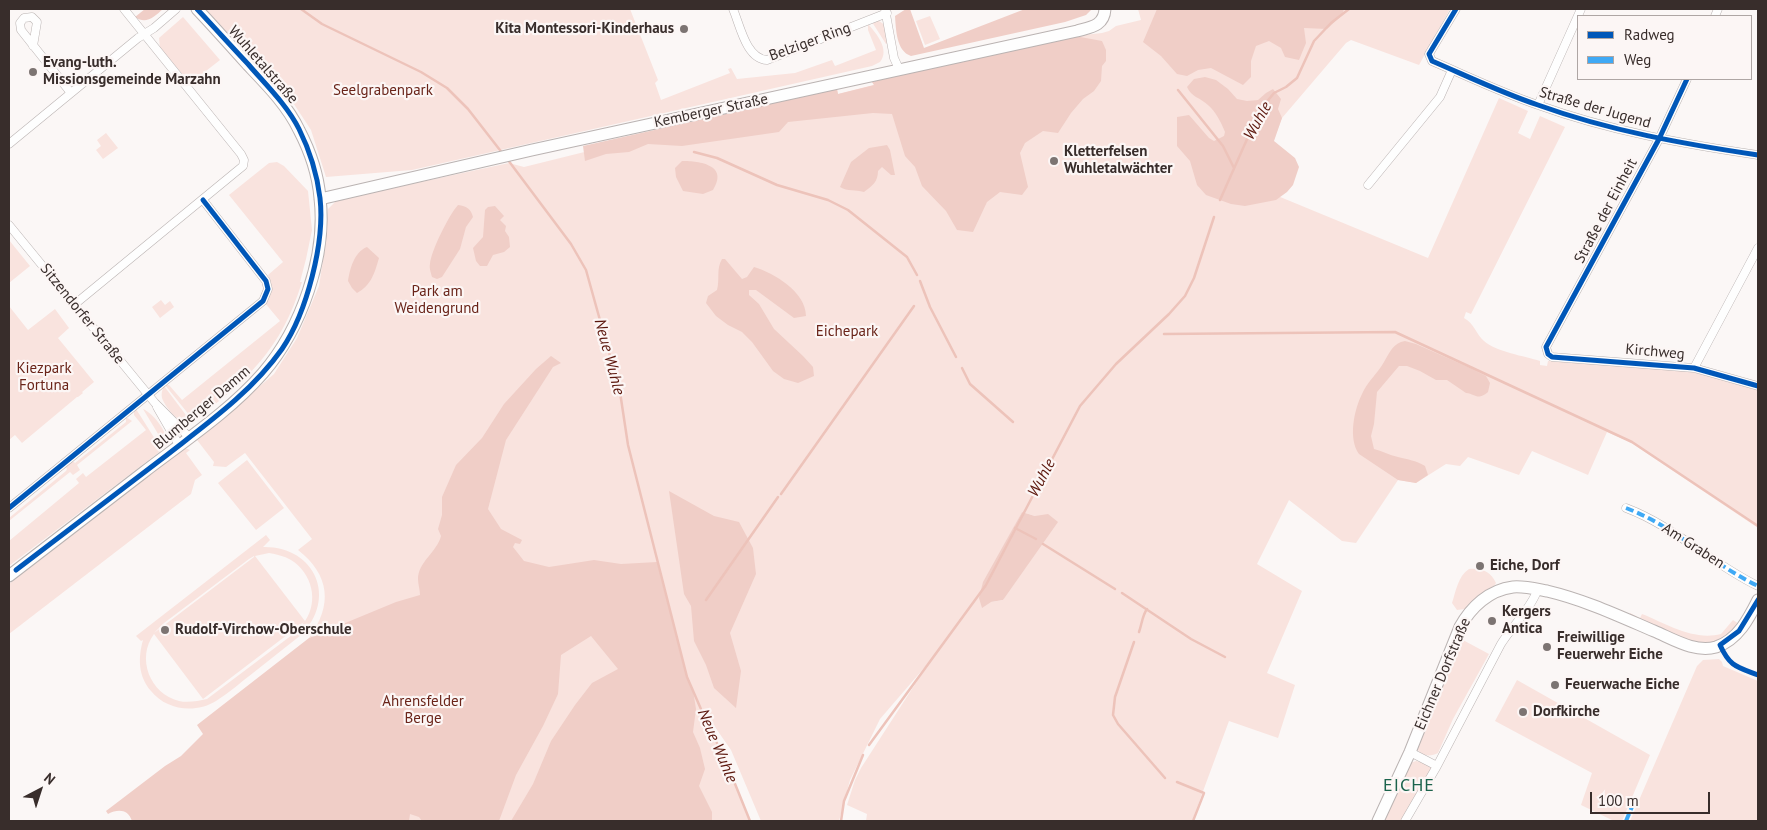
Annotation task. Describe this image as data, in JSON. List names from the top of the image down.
{
  "streets": {
    "main road": [
      "Wuhletalstraße",
      "Kemberger Straße",
      "Blumberger Damm",
      "Eichner Dorfstraße"
    ],
    "street": [
      "Belziger Ring",
      "Straße der Jugend",
      "Straße der Einheit",
      "Sitzendorfer Straße",
      "Kirchweg",
      "Am Graben"
    ]
  },
  "crossings": [
    ["Belziger Ring", "Kemberger Straße"],
    ["Wuhletalstraße", "Kemberger Straße"],
    ["Wuhletalstraße", "Blumberger Damm"],
    ["Straße der Jugend", "Straße der Einheit"],
    ["Kemberger Straße", "Blumberger Damm"],
    ["Straße der Einheit", "Kirchweg"],
    ["Sitzendorfer Straße", "Blumberger Damm"]
  ],
  "districts": ["EICHE"],
  "water": ["Wuhle", "Neue Wuhle"],
  "parks": [
    "Seelgrabenpark",
    "Park am Weidengrund",
    "Eichepark",
    "Kiezpark Fortuna",
    "Ahrensfelder Berge"
  ],
  "places": [
    "Kita Montessori-Kinderhaus",
    "Evang-luth. Missionsgemeinde Marzahn",
    "Kletterfelsen Wuhletalwächter",
    "Eiche, Dorf",
    "Kergers Antica",
    "Rudolf-Virchow-Oberschule",
    "Freiwillige Feuerwehr Eiche",
    "Feuerwache Eiche",
    "Dorfkirche"
  ],
  "legend": ["Radweg", "Weg"],
  "scale_bar": "100 m",
  "north": "top right"
}
